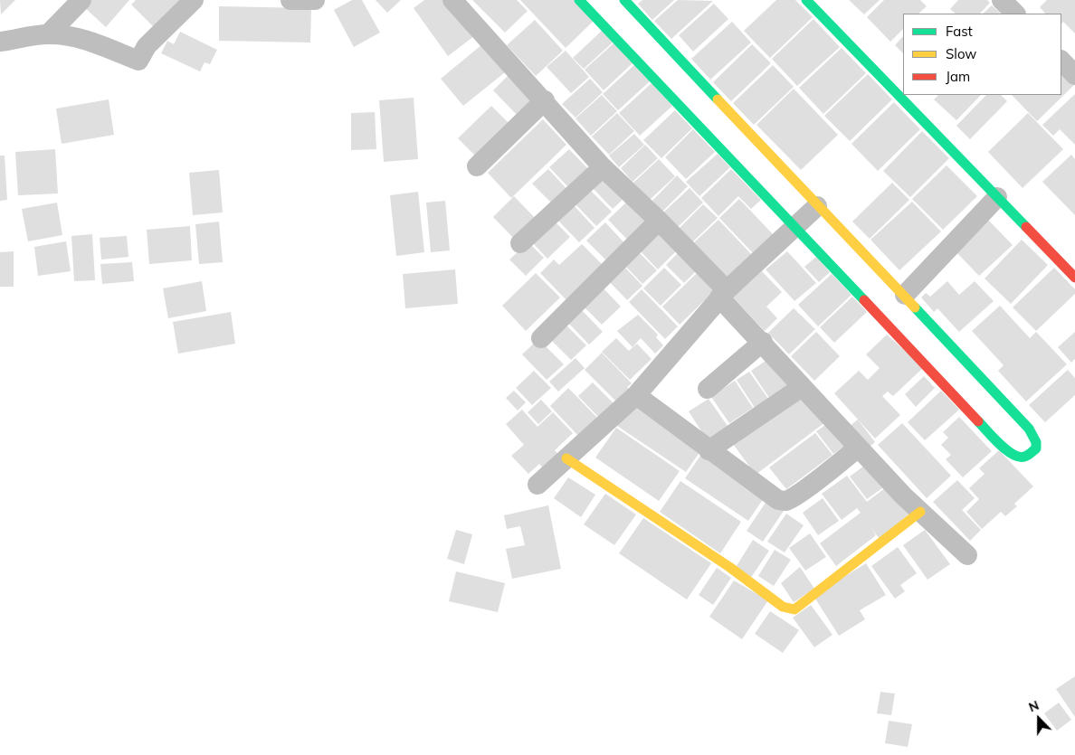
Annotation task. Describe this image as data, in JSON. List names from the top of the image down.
{
  "legend": ["Fast", "Slow", "Jam"],
  "north": "top"
}
